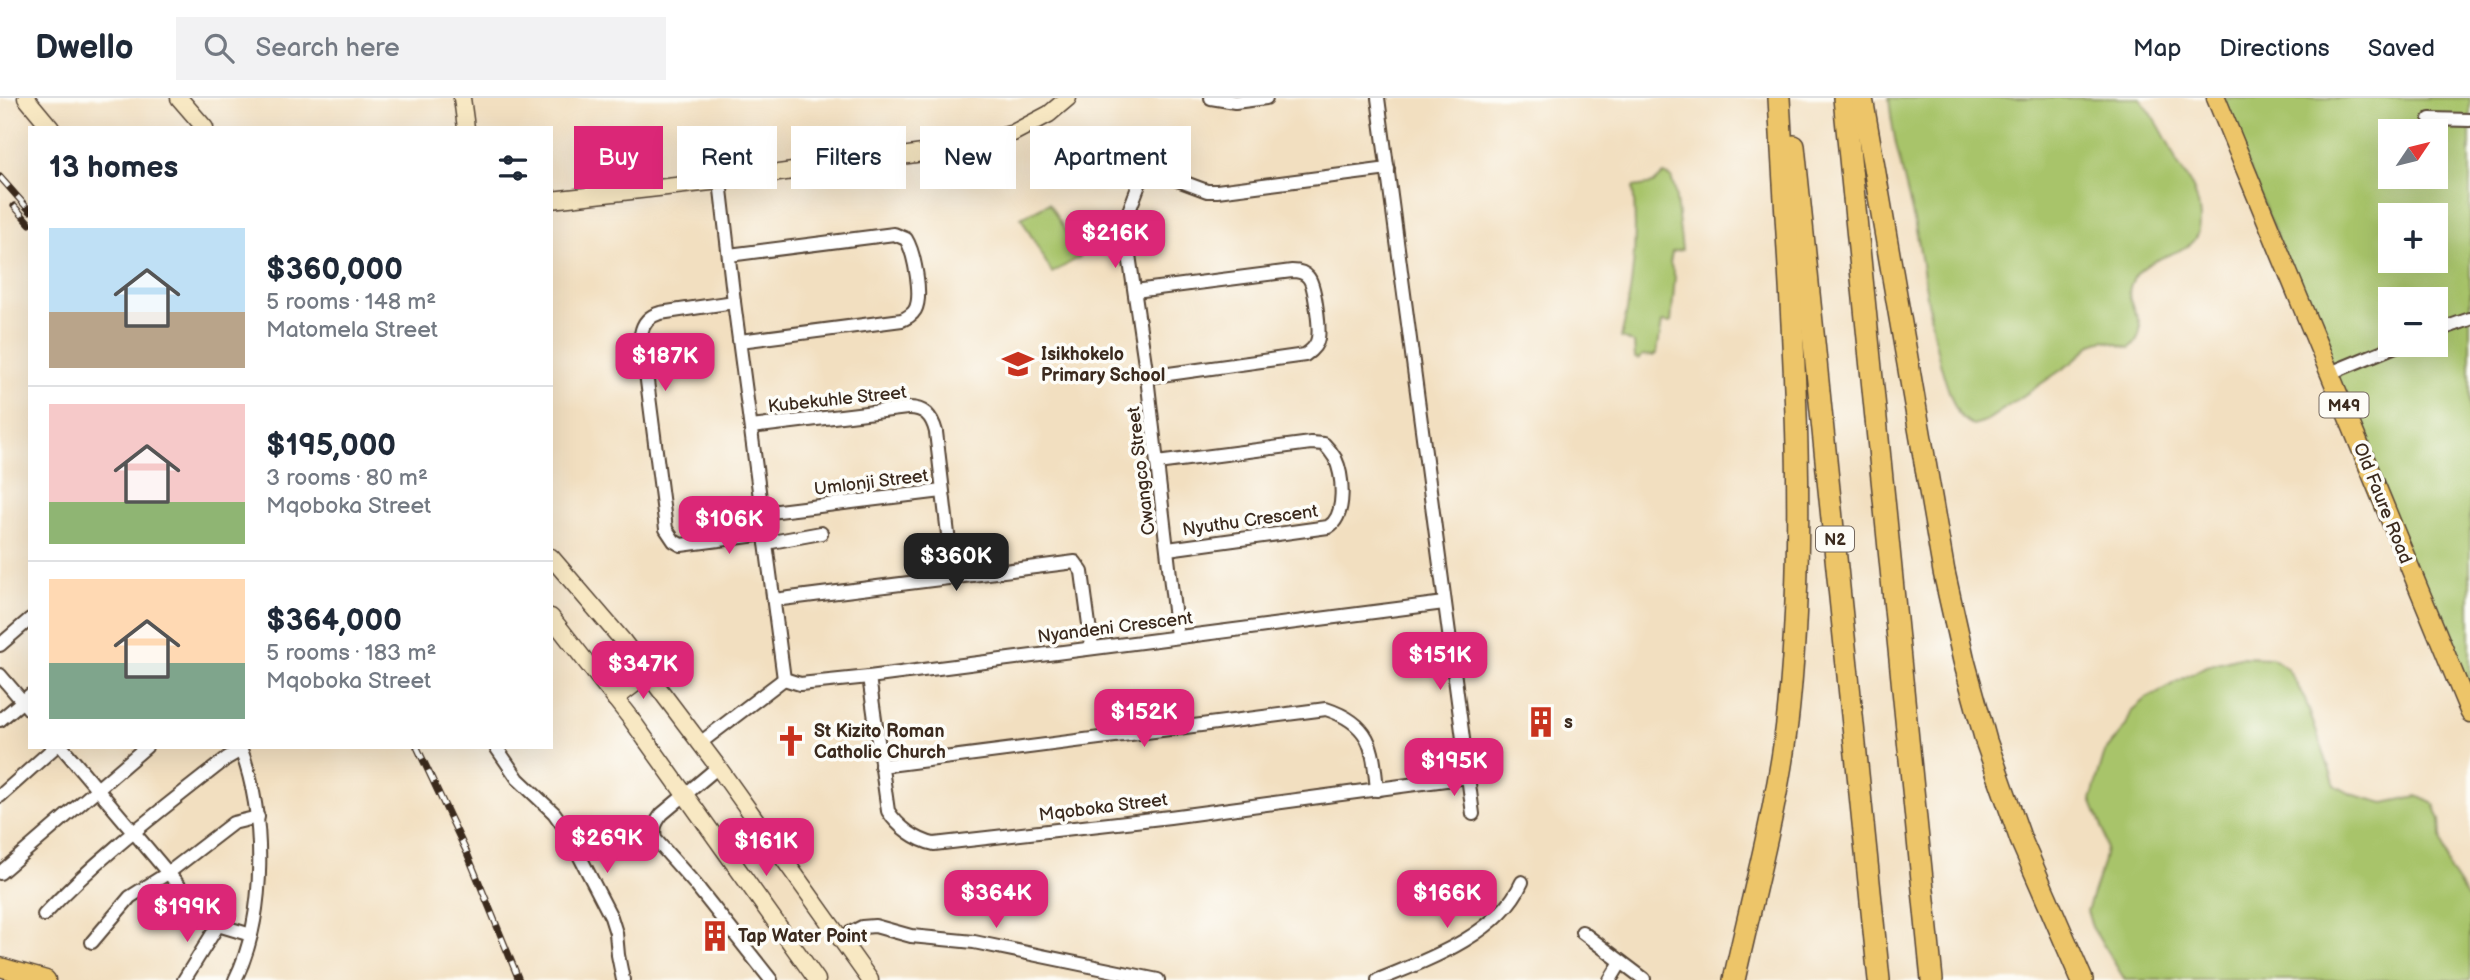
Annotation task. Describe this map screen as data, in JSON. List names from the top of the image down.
{
  "streets": {
    "highway": ["N2"],
    "main road": ["M49", "Old Faure Road"],
    "street": [
      "Kubekuhle Street",
      "Cwangco Street",
      "Umlonji Street",
      "Nyuthu Crescent",
      "Nyandeni Crescent",
      "Mqoboka Street"
    ]
  },
  "crossings": [
    ["Kubekuhle Street", "Umlonji Street"],
    ["Cwangco Street", "Nyuthu Crescent"],
    ["Cwangco Street", "Nyandeni Crescent"],
    ["Nyandeni Crescent", "Mqoboka Street"]
  ],
  "places": {
    "school or university": ["Isikhokelo Primary School"],
    "building": ["s", "Tap Water Point"],
    "church": ["St Kizito Roman Catholic Church"]
  },
  "north": "top right",
  "page": {
    "header": "Dwello",
    "search": "Search here",
    "nav": ["Map", "Directions", "Saved"],
    "map_buttons": ["+", "−"],
    "chip": [
      "Buy",
      "Rent",
      "Filters",
      "New",
      "Apartment"
    ],
    "heading": "13 homes",
    "price": [
      "$216K",
      "$187K",
      "$106K",
      "$360K",
      "$151K",
      "$347K",
      "$152K",
      "$195K",
      "$269K",
      "$161K",
      "$364K",
      "$166K",
      "$199K"
    ],
    "list": [
      {
        "name": "$360,000",
        "note": "5 rooms · 148 m² · Matomela Street"
      },
      {
        "name": "$195,000",
        "note": "3 rooms · 80 m² · Mqoboka Street"
      },
      {
        "name": "$364,000",
        "note": "5 rooms · 183 m² · Mqoboka Street"
      }
    ]
  }
}
